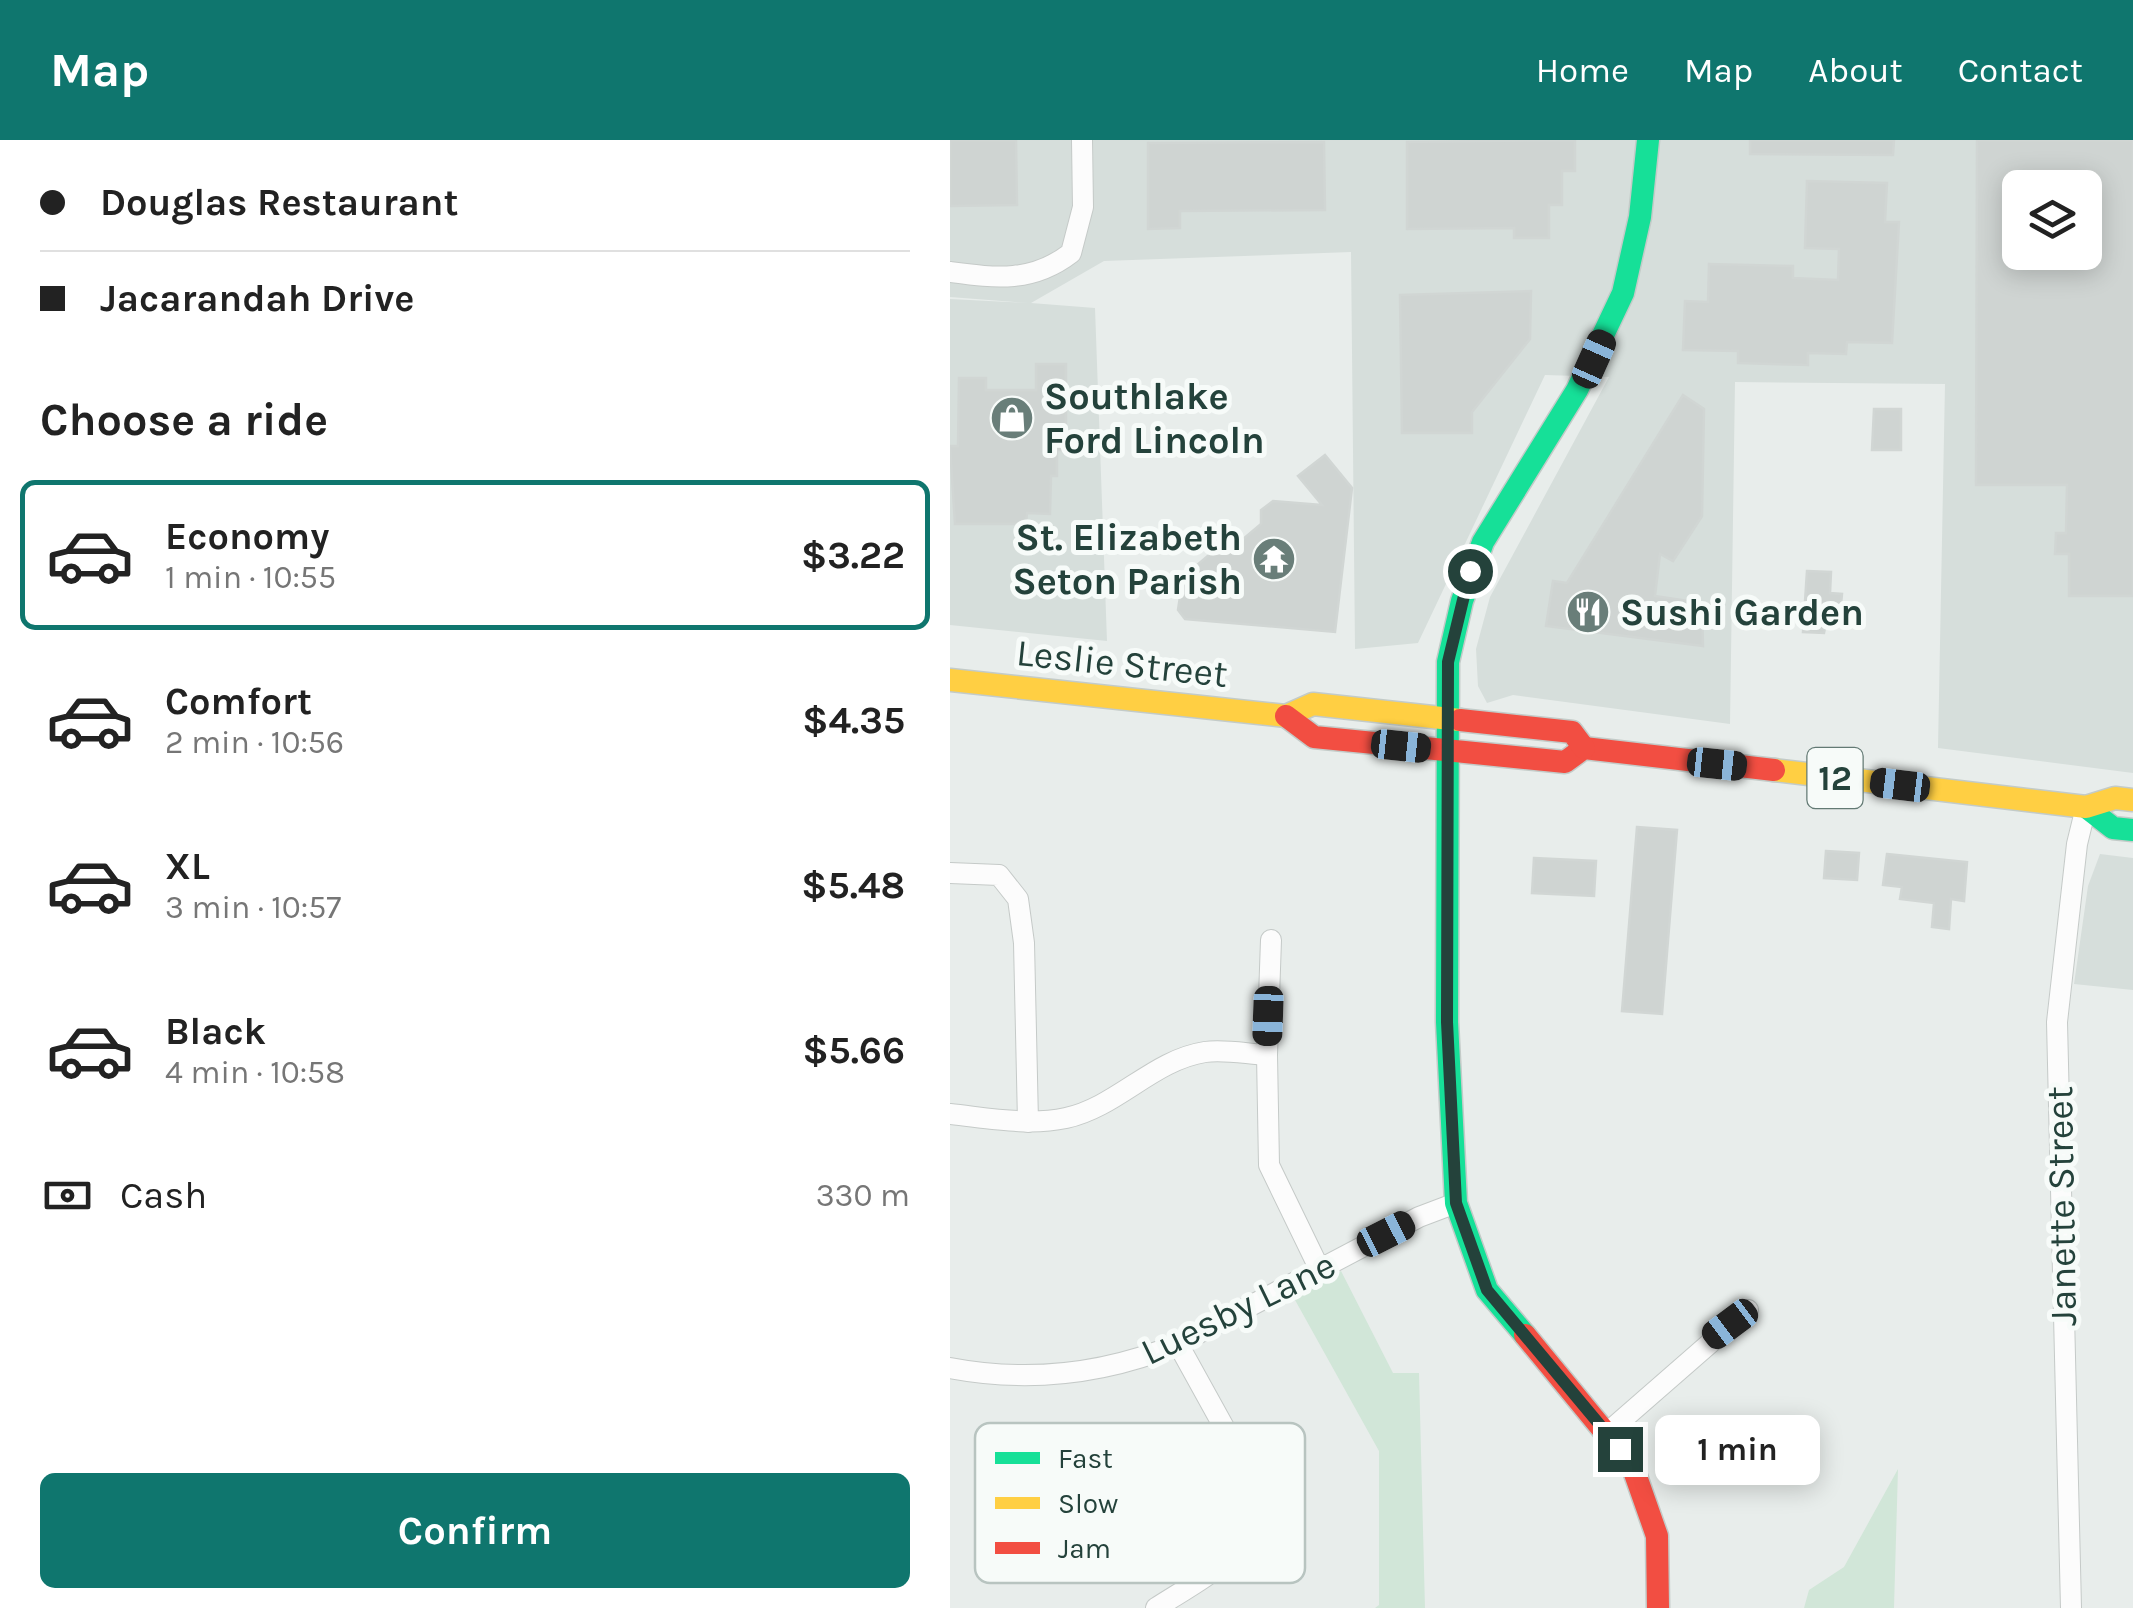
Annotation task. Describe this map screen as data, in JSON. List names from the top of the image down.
{
  "streets": {
    "street": [
      "Leslie Street",
      "12",
      "Janette Street",
      "Luesby Lane"
    ]
  },
  "crossings": [
    ["Leslie Street", "Janette Street"]
  ],
  "places": {
    "shop": ["Southlake Ford Lincoln"],
    "temple": ["St. Elizabeth Seton Parish"],
    "restaurant": ["Sushi Garden"]
  },
  "legend": ["Fast", "Slow", "Jam"],
  "page": {
    "header": "Map",
    "nav": [
      "Home",
      "Map",
      "About",
      "Contact"
    ],
    "banner": ["Douglas Restaurant", "Jacarandah Drive"],
    "heading": "Choose a ride",
    "list": [
      {
        "name": "Economy",
        "note": "1 min · 10:55",
        "value": "$3.22"
      },
      {
        "name": "Comfort",
        "note": "2 min · 10:56",
        "value": "$4.35"
      },
      {
        "name": "XL",
        "note": "3 min · 10:57",
        "value": "$5.48"
      },
      {
        "name": "Black",
        "note": "4 min · 10:58",
        "value": "$5.66"
      }
    ],
    "pay": ["Cash", "330 m"],
    "bubble": "1 min",
    "buttons": "Confirm"
  }
}
